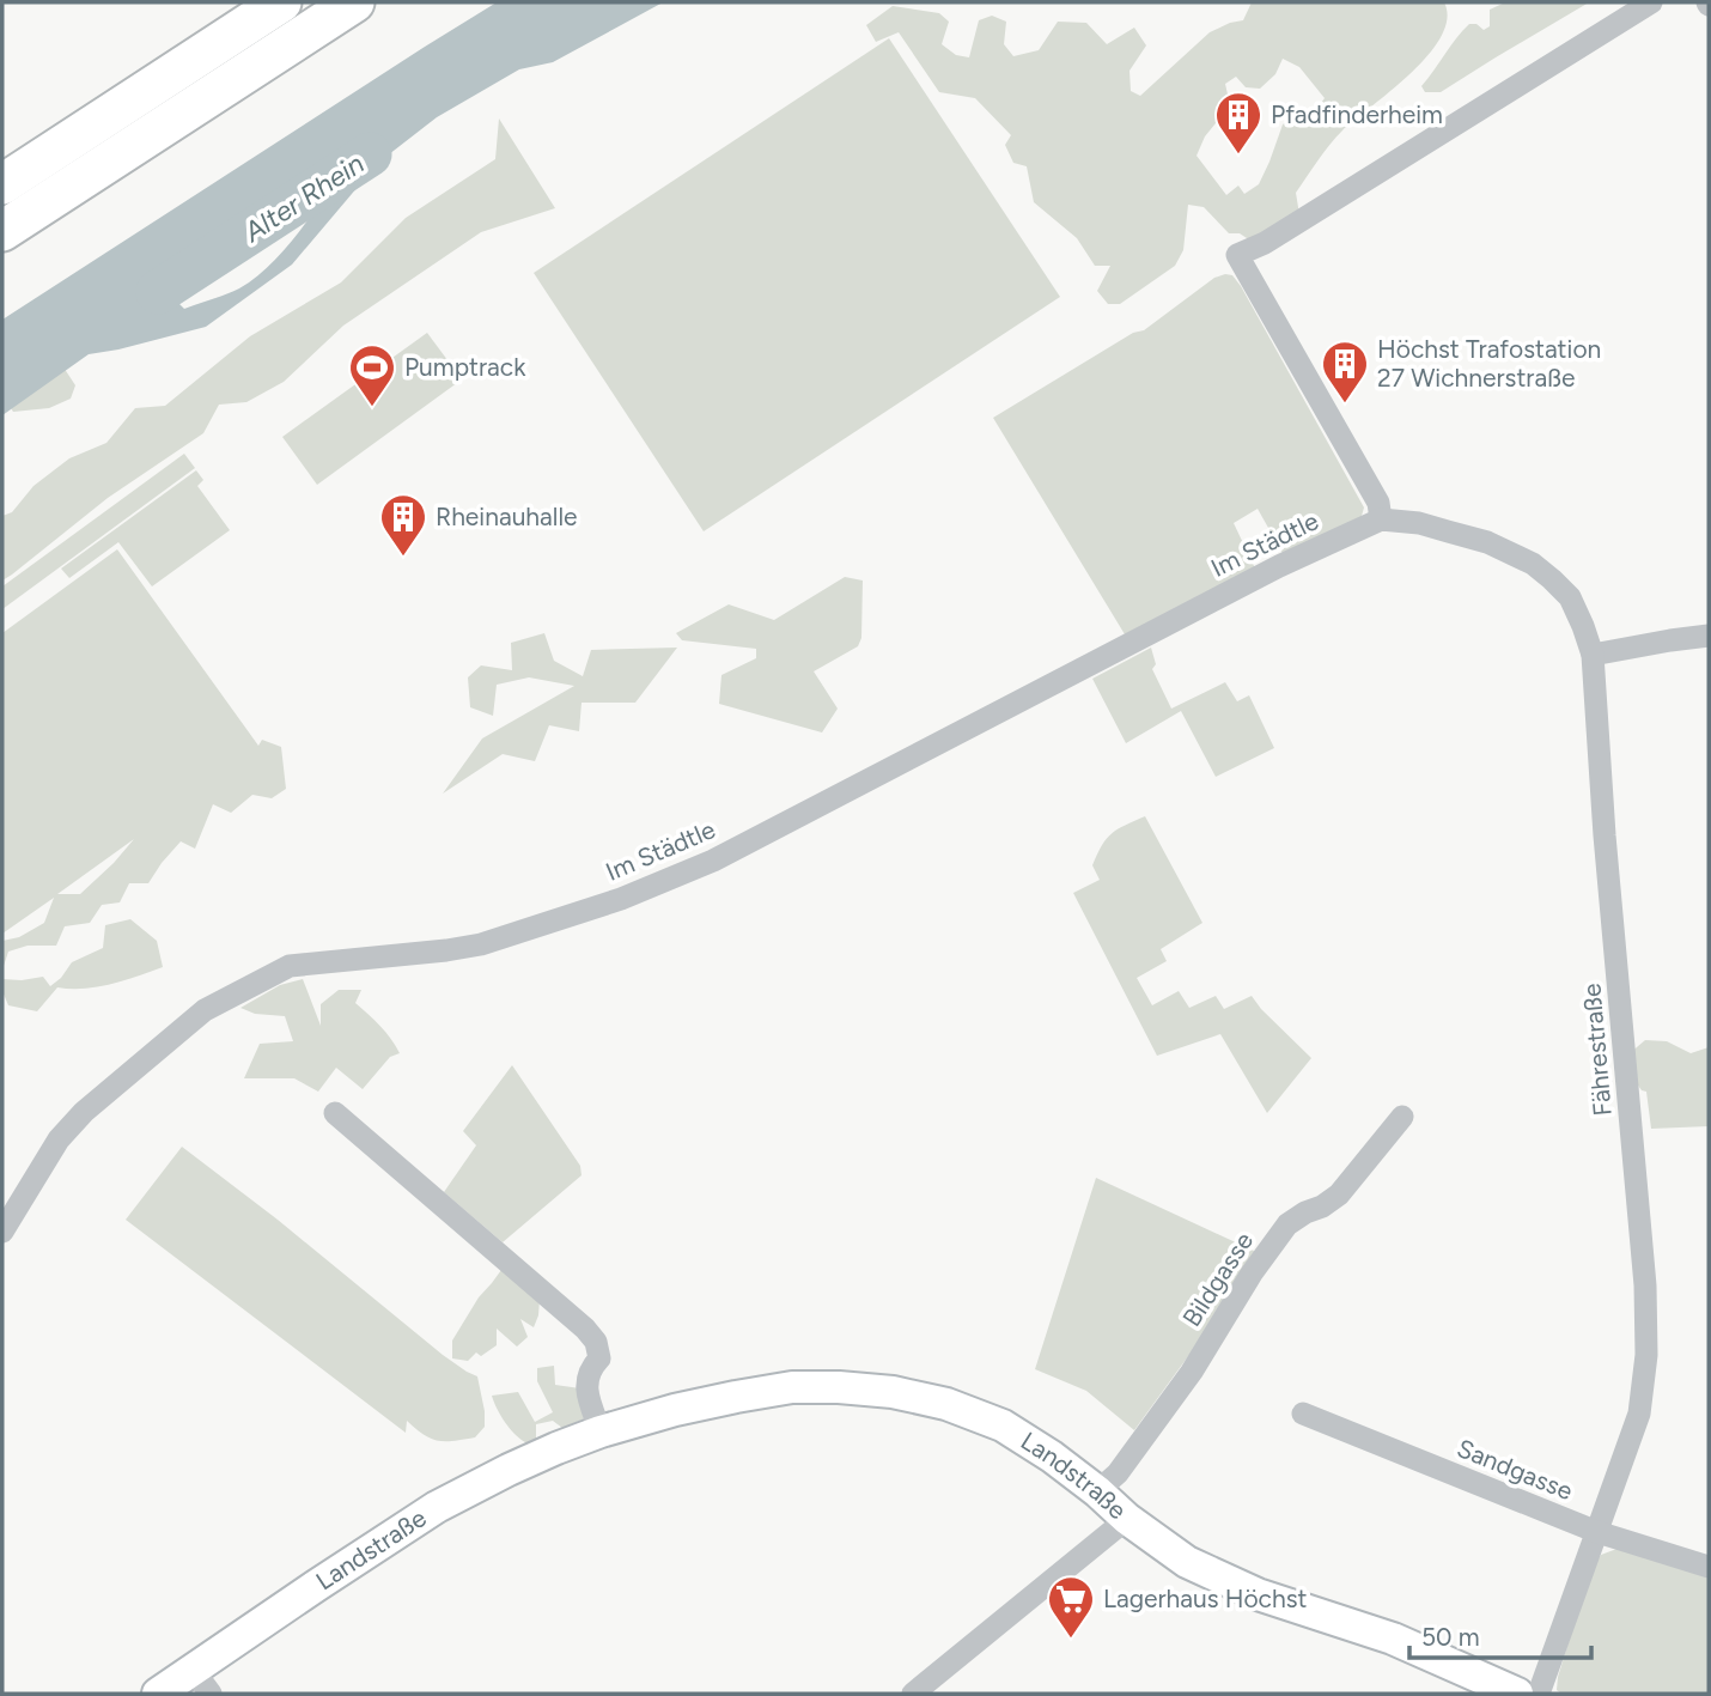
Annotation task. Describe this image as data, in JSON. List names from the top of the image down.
{
  "streets": {
    "main road": ["Landstraße"],
    "street": [
      "Im Städtle",
      "Fährestraße",
      "Bildgasse",
      "Sandgasse"
    ]
  },
  "crossings": [
    ["Im Städtle", "Fährestraße"],
    ["Fährestraße", "Sandgasse"],
    ["Bildgasse", "Landstraße"]
  ],
  "water": ["Alter Rhein"],
  "places": {
    "building": ["Pfadfinderheim", "Höchst Trafostation 27 Wichnerstraße", "Rheinauhalle"],
    "sports": ["Pumptrack"],
    "supermarket": ["Lagerhaus Höchst"]
  },
  "scale_bar": "50 m"
}
